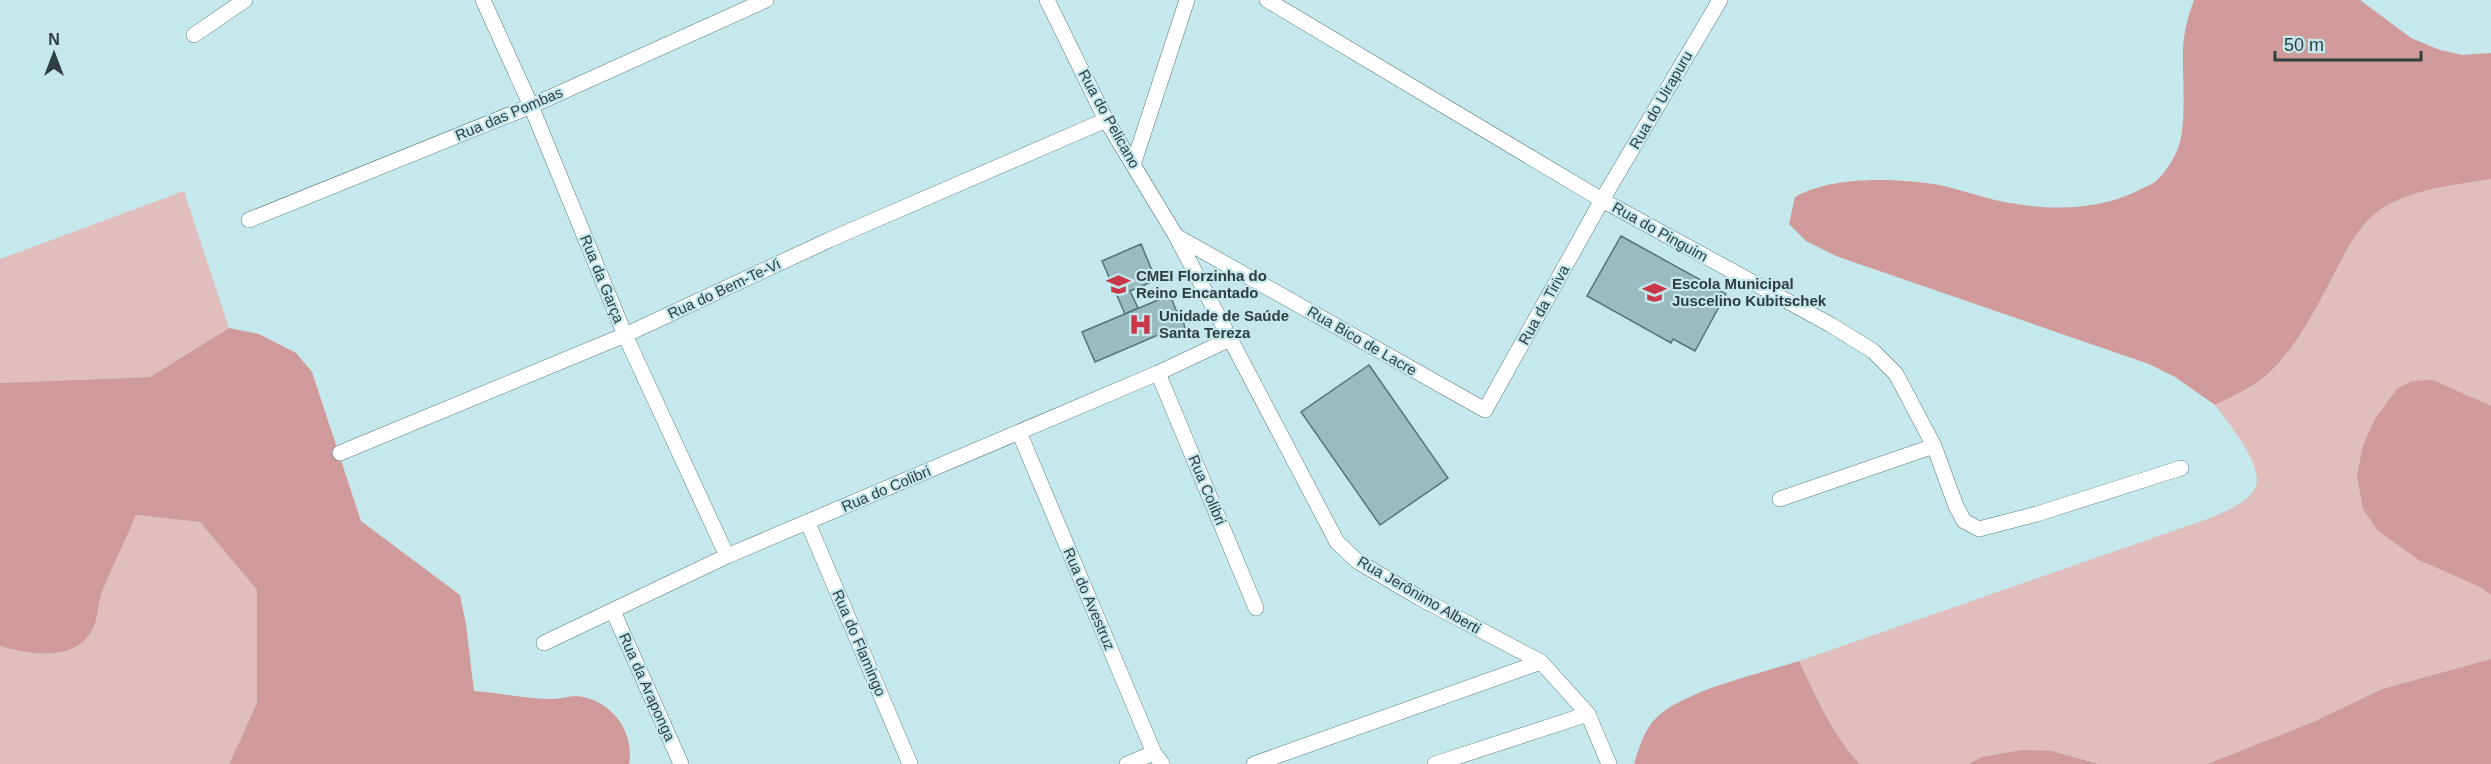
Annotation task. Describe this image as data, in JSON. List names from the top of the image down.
{
  "streets": {
    "street": [
      "Rua do Uirapuru",
      "Rua das Pombas",
      "Rua do Pelicano",
      "Rua do Pinguim",
      "Rua da Garça",
      "Rua do Bem-Te-Vi",
      "Rua da Tiriva",
      "Rua Bico de Lacre",
      "Rua do Colibri",
      "Rua Colibri",
      "Rua Jerônimo Alberti",
      "Rua do Avestruz",
      "Rua do Flamingo",
      "Rua da Araponga"
    ]
  },
  "crossings": [
    ["Rua do Uirapuru", "Rua do Pinguim"],
    ["Rua do Uirapuru", "Rua da Tiriva"],
    ["Rua das Pombas", "Rua da Garça"],
    ["Rua do Pelicano", "Rua do Bem-Te-Vi"],
    ["Rua do Pelicano", "Rua Bico de Lacre"],
    ["Rua do Pelicano", "Rua Jerônimo Alberti"],
    ["Rua do Pinguim", "Rua da Tiriva"],
    ["Rua da Garça", "Rua do Bem-Te-Vi"],
    ["Rua da Garça", "Rua do Colibri"],
    ["Rua da Tiriva", "Rua Bico de Lacre"],
    ["Rua Bico de Lacre", "Rua Jerônimo Alberti"],
    ["Rua do Colibri", "Rua Colibri"],
    ["Rua do Colibri", "Rua Jerônimo Alberti"],
    ["Rua do Colibri", "Rua do Avestruz"],
    ["Rua do Colibri", "Rua do Flamingo"],
    ["Rua do Colibri", "Rua da Araponga"]
  ],
  "places": {
    "school or university": ["CMEI Florzinha do Reino Encantado", "Escola Municipal Juscelino Kubitschek"],
    "hospital": ["Unidade de Saúde Santa Tereza"]
  },
  "scale_bar": "50 m",
  "north": "top"
}
